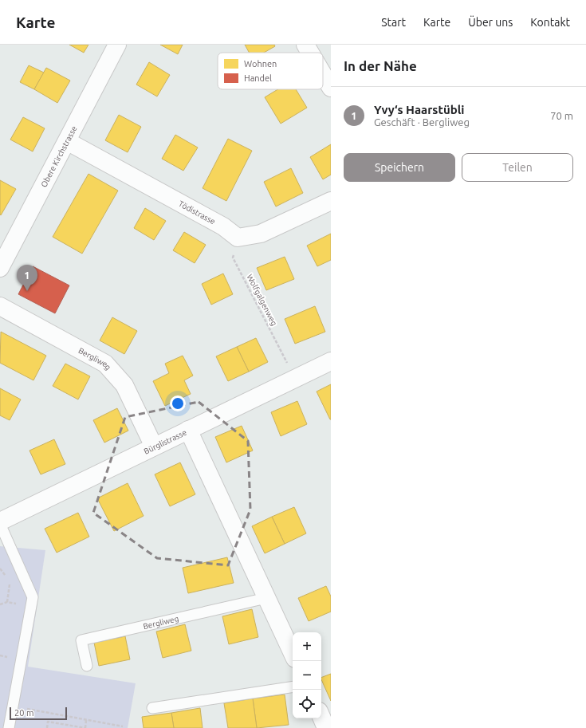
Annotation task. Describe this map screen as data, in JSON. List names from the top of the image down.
{
  "streets": {
    "street": [
      "Obere Kirchstrasse",
      "Tödistrasse",
      "Bergliweg",
      "Bürglistrasse"
    ],
    "path": ["Wolfgalgenweg"]
  },
  "crossings": [
    ["Obere Kirchstrasse", "Tödistrasse"],
    ["Tödistrasse", "Wolfgalgenweg"],
    ["Bergliweg", "Bürglistrasse"]
  ],
  "legend": ["Wohnen", "Handel"],
  "scale_bar": "20 m",
  "page": {
    "header": "Karte",
    "nav": [
      "Start",
      "Karte",
      "Über uns",
      "Kontakt"
    ],
    "heading": "In der Nähe",
    "list": [
      {
        "mark": "1",
        "name": "Yvy‘s Haarstübli",
        "note": "Geschäft · Bergliweg",
        "value": "70 m"
      }
    ],
    "buttons": ["Speichern", "Teilen"],
    "pins": "1",
    "map_buttons": ["+", "−"],
    "scale": "20 m"
  }
}
